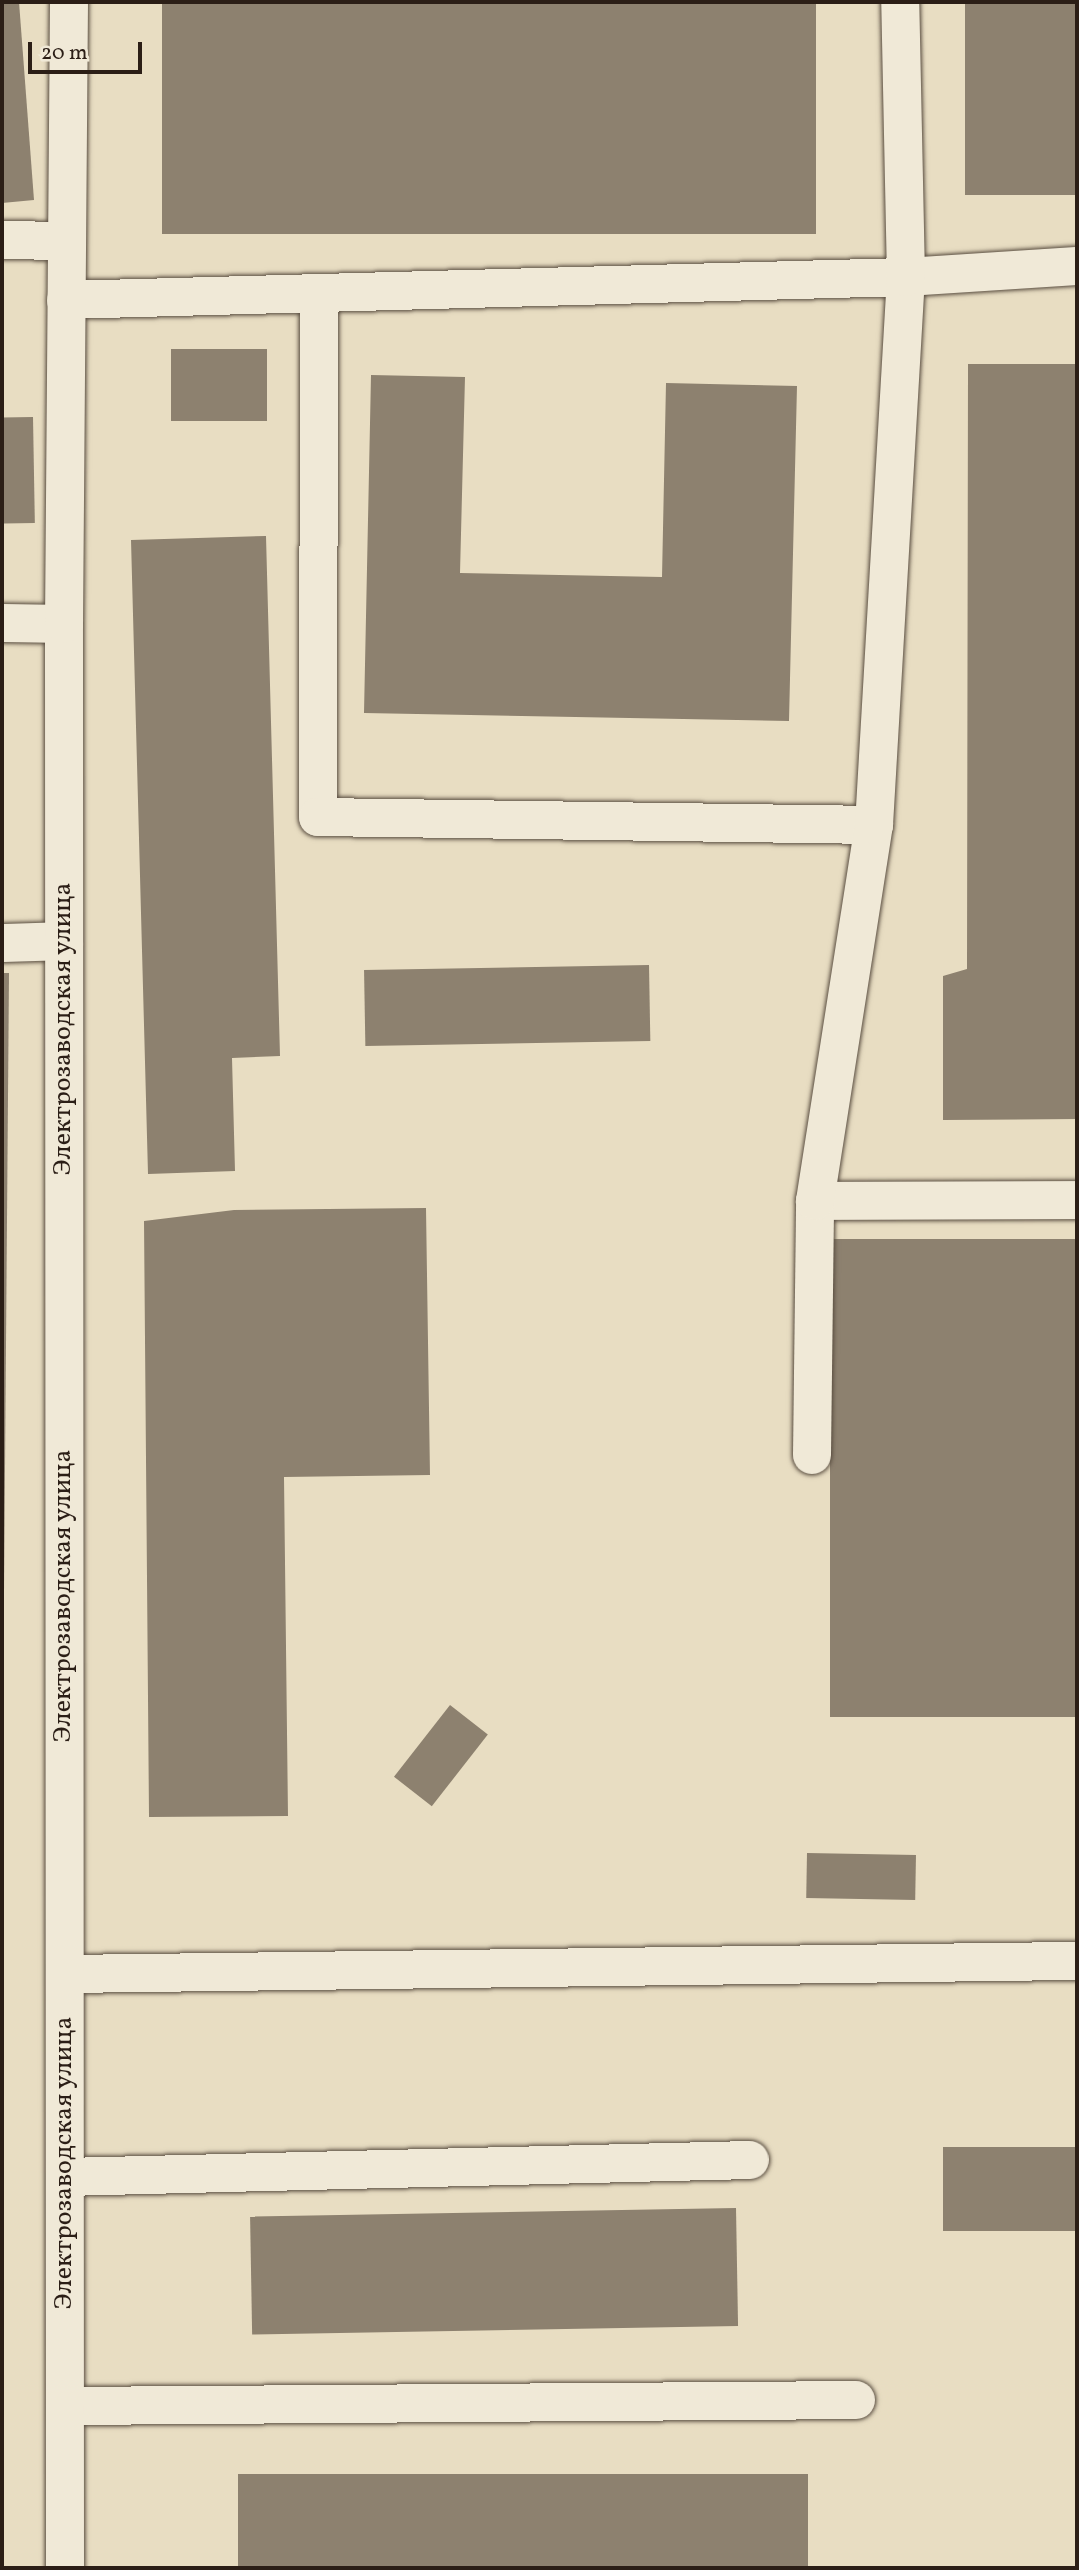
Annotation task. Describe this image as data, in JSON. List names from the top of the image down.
{
  "streets": {
    "street": ["Электрозаводская улица"]
  },
  "scale_bar": "20 m"
}
